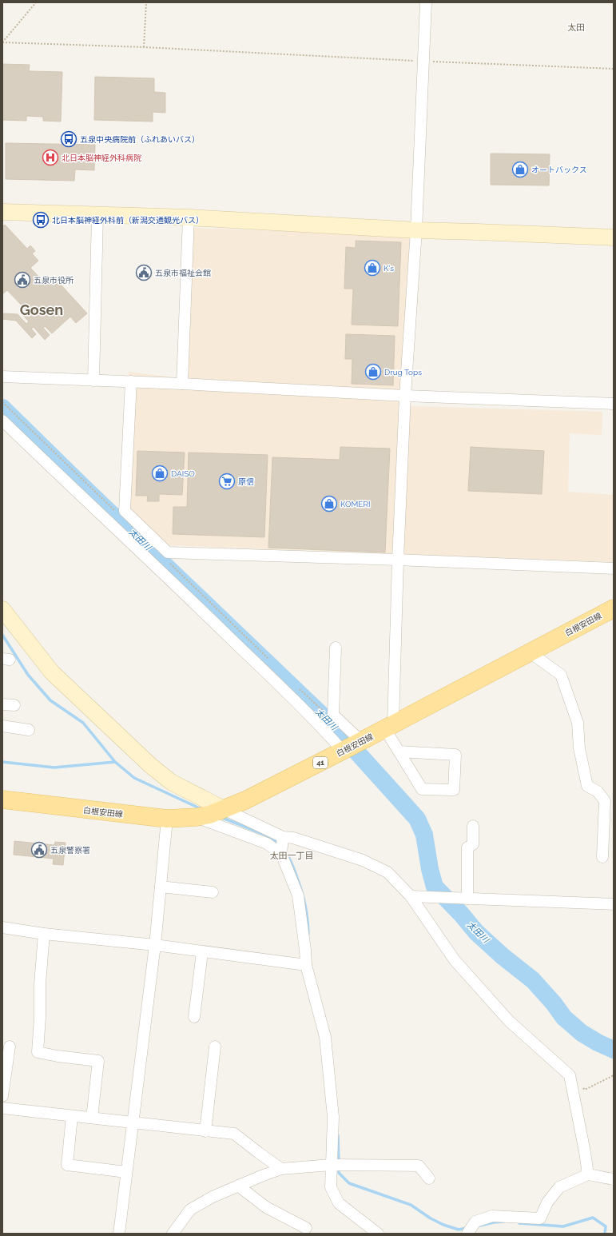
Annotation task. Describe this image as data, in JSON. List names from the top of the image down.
{
  "streets": {
    "main road": ["白根安田線", "41"]
  },
  "districts": ["太田", "Gosen", "太田一丁目"],
  "water": ["太田川"],
  "places": {
    "bus stop": ["五泉中央病院前（ふれあいバス）", "北日本脳神経外科前（新潟交通観光バス）"],
    "hospital": ["北日本脳神経外科病院"],
    "shop": [
      "オートバックス",
      "K's",
      "Drug Tops",
      "DAISO",
      "KOMERI"
    ],
    "public building": ["五泉市福祉会館", "五泉市役所", "五泉警察署"],
    "supermarket": ["原信"]
  }
}
